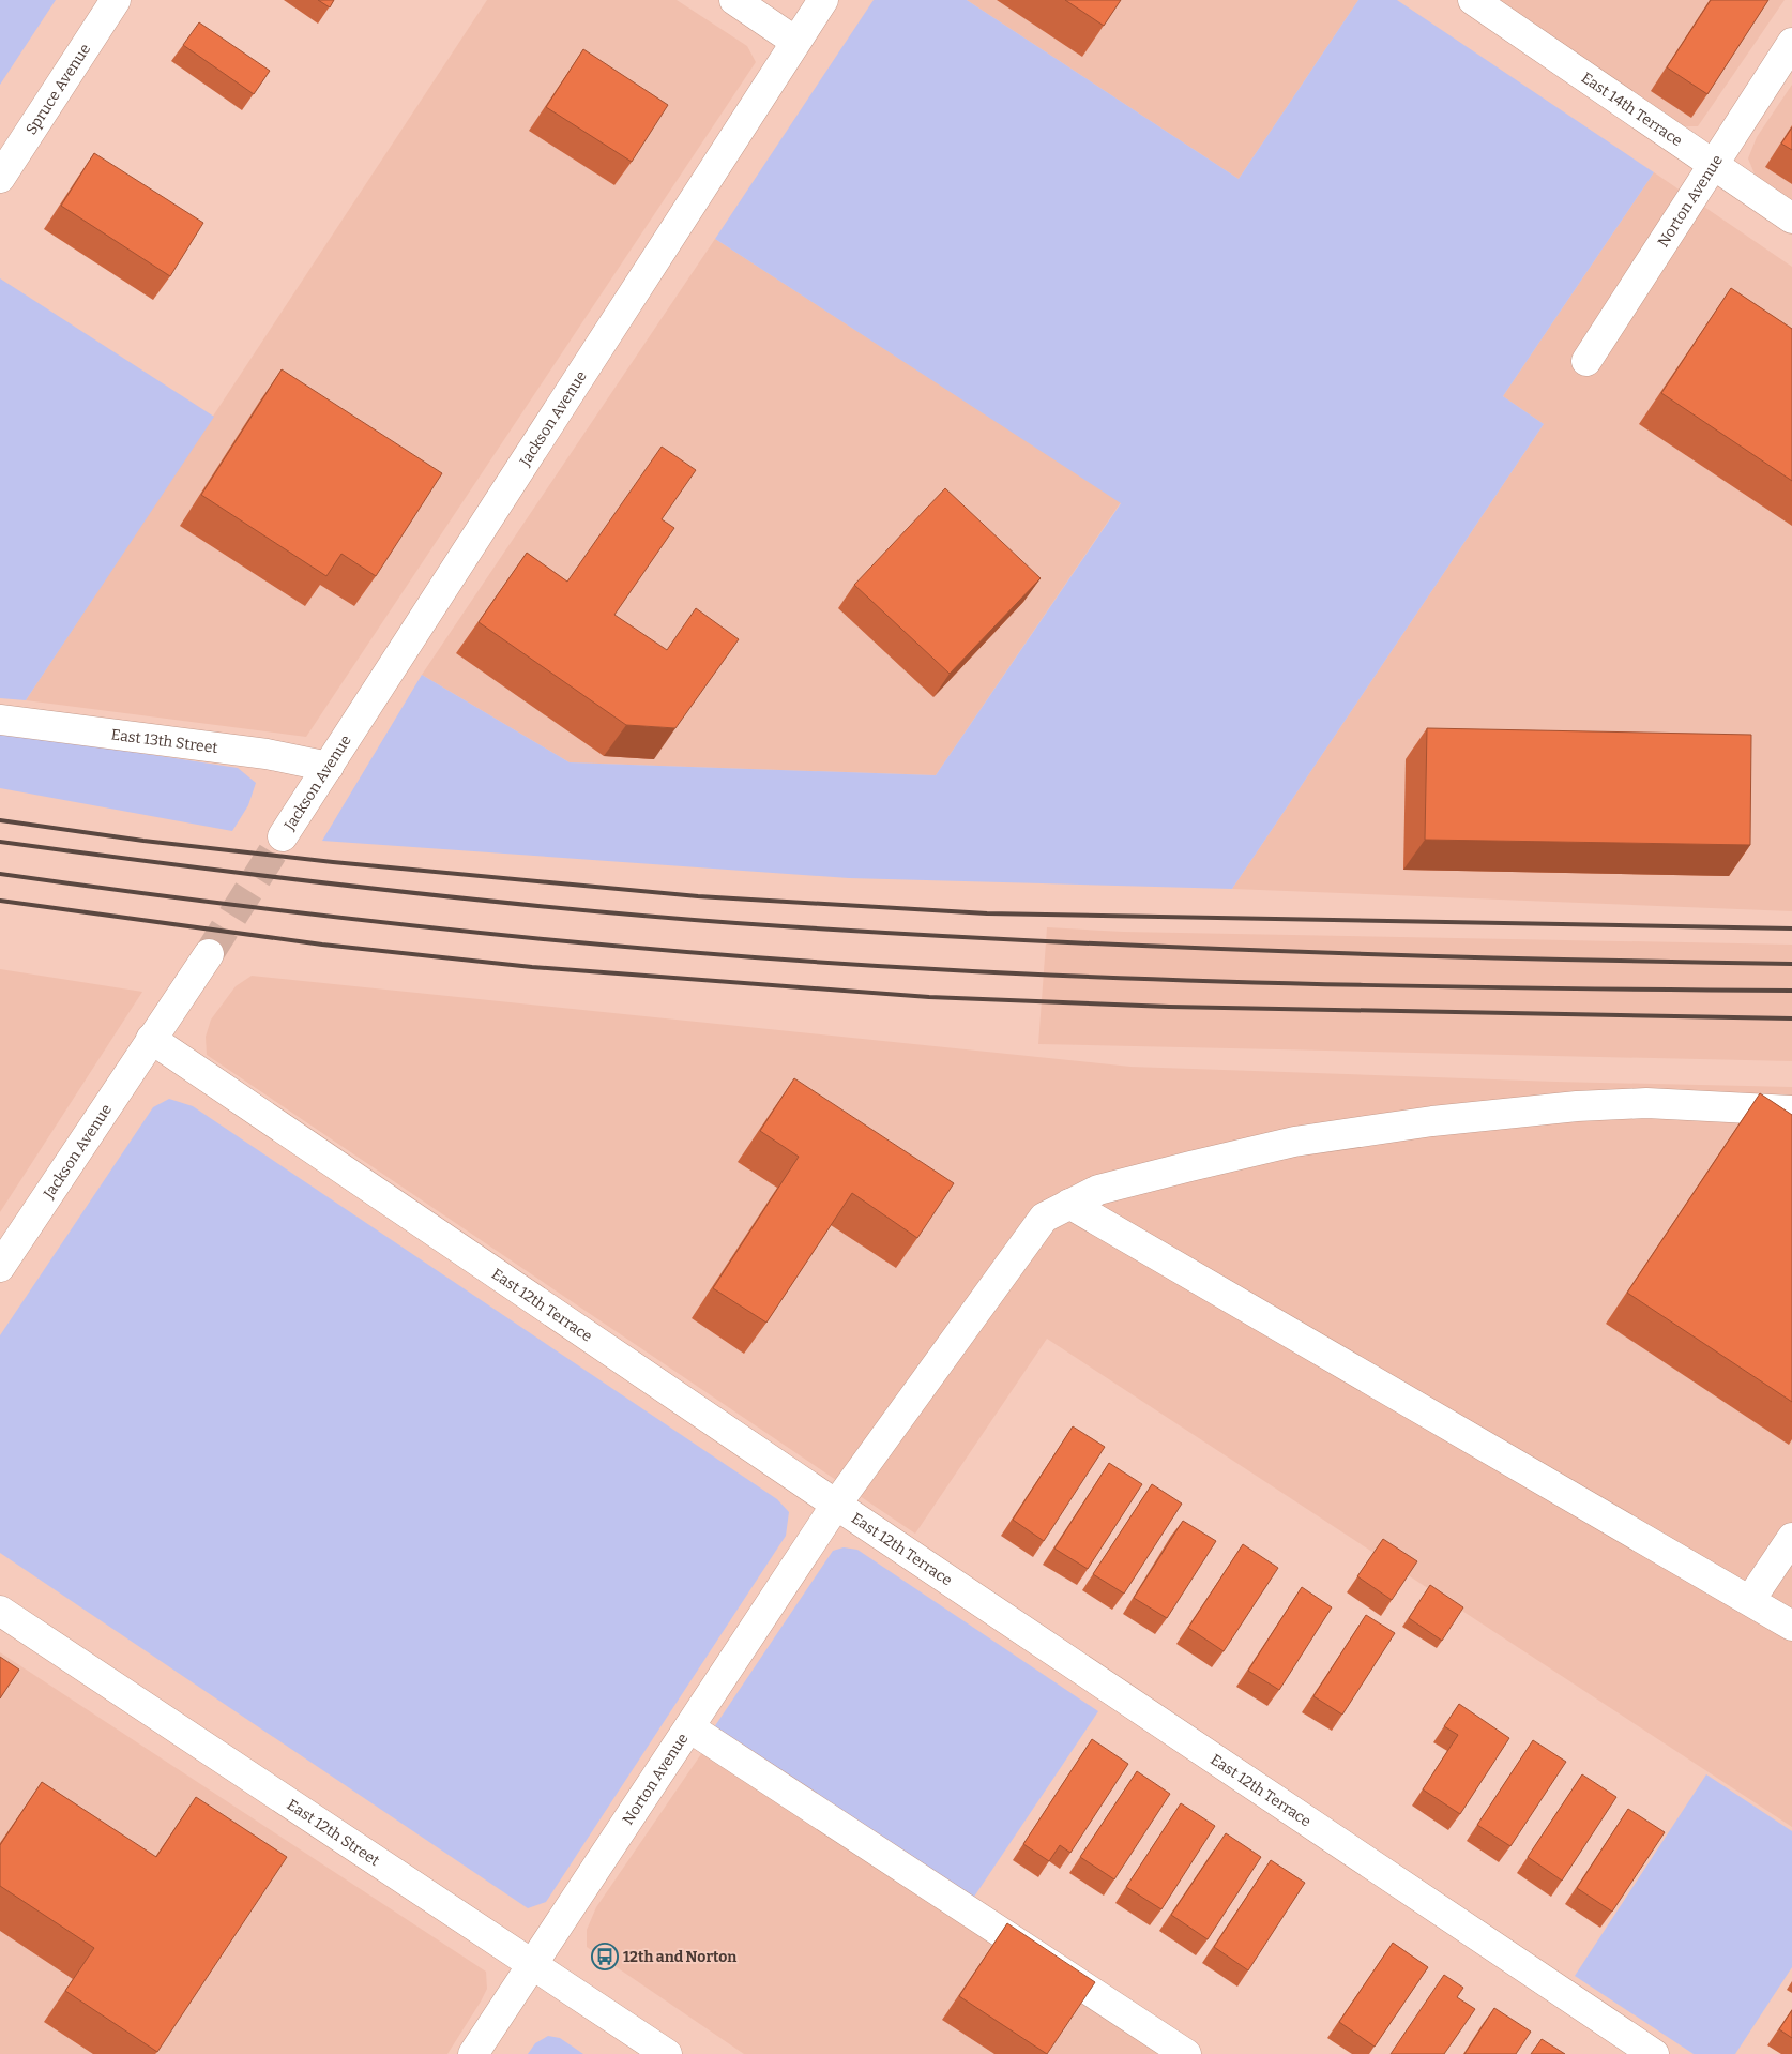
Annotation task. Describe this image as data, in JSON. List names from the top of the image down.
{
  "streets": {
    "street": [
      "Spruce Avenue",
      "East 14th Terrace",
      "Norton Avenue",
      "Jackson Avenue",
      "East 13th Street",
      "East 12th Terrace",
      "East 12th Street"
    ]
  },
  "crossings": [
    ["East 14th Terrace", "Norton Avenue"],
    ["Norton Avenue", "East 12th Terrace"],
    ["Norton Avenue", "East 12th Street"],
    ["Jackson Avenue", "East 13th Street"],
    ["Jackson Avenue", "East 12th Terrace"]
  ],
  "places": {
    "bus stop": ["12th and Norton"]
  }
}
